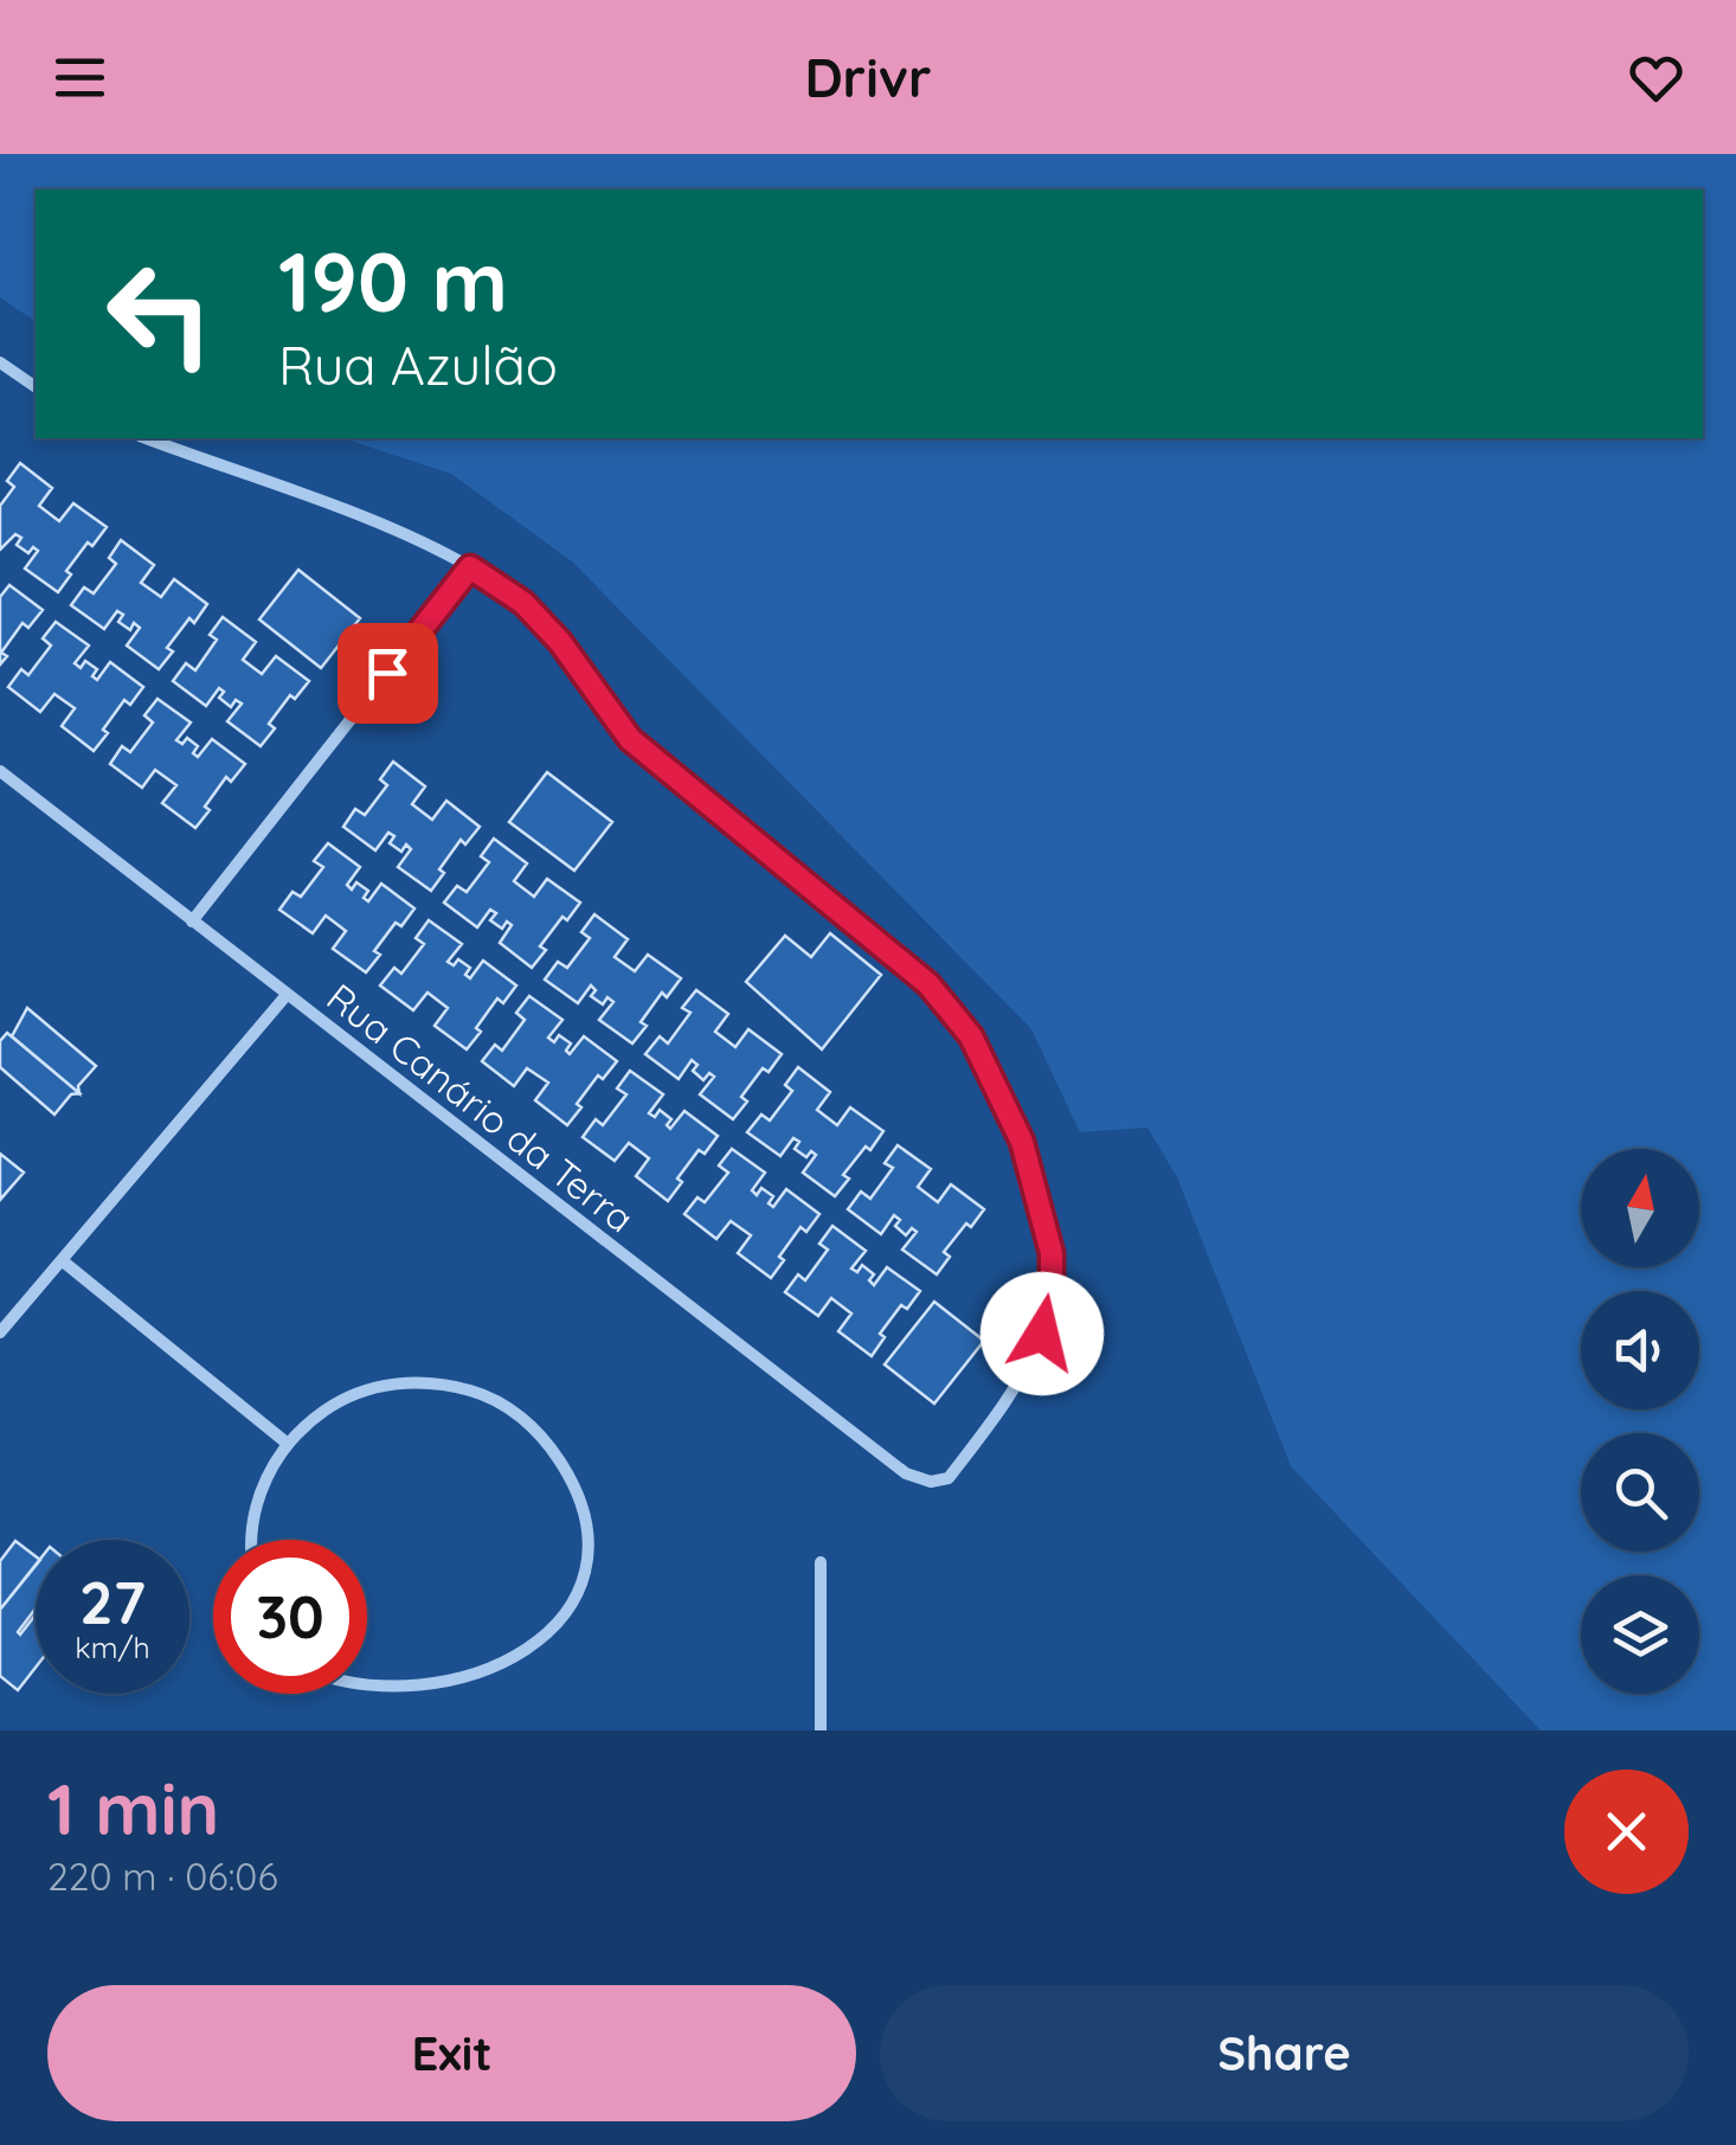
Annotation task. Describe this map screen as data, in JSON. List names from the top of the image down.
{
  "streets": {
    "street": ["Rua Canário da Terra"]
  },
  "north": "top",
  "page": {
    "header": "Drivr",
    "turn": ["190 m", "Rua Azulão"],
    "speed": "27 km/h",
    "limit": "30",
    "heading": ["1 min", "220 m · 06:06"],
    "buttons": ["Exit", "Share"]
  }
}
